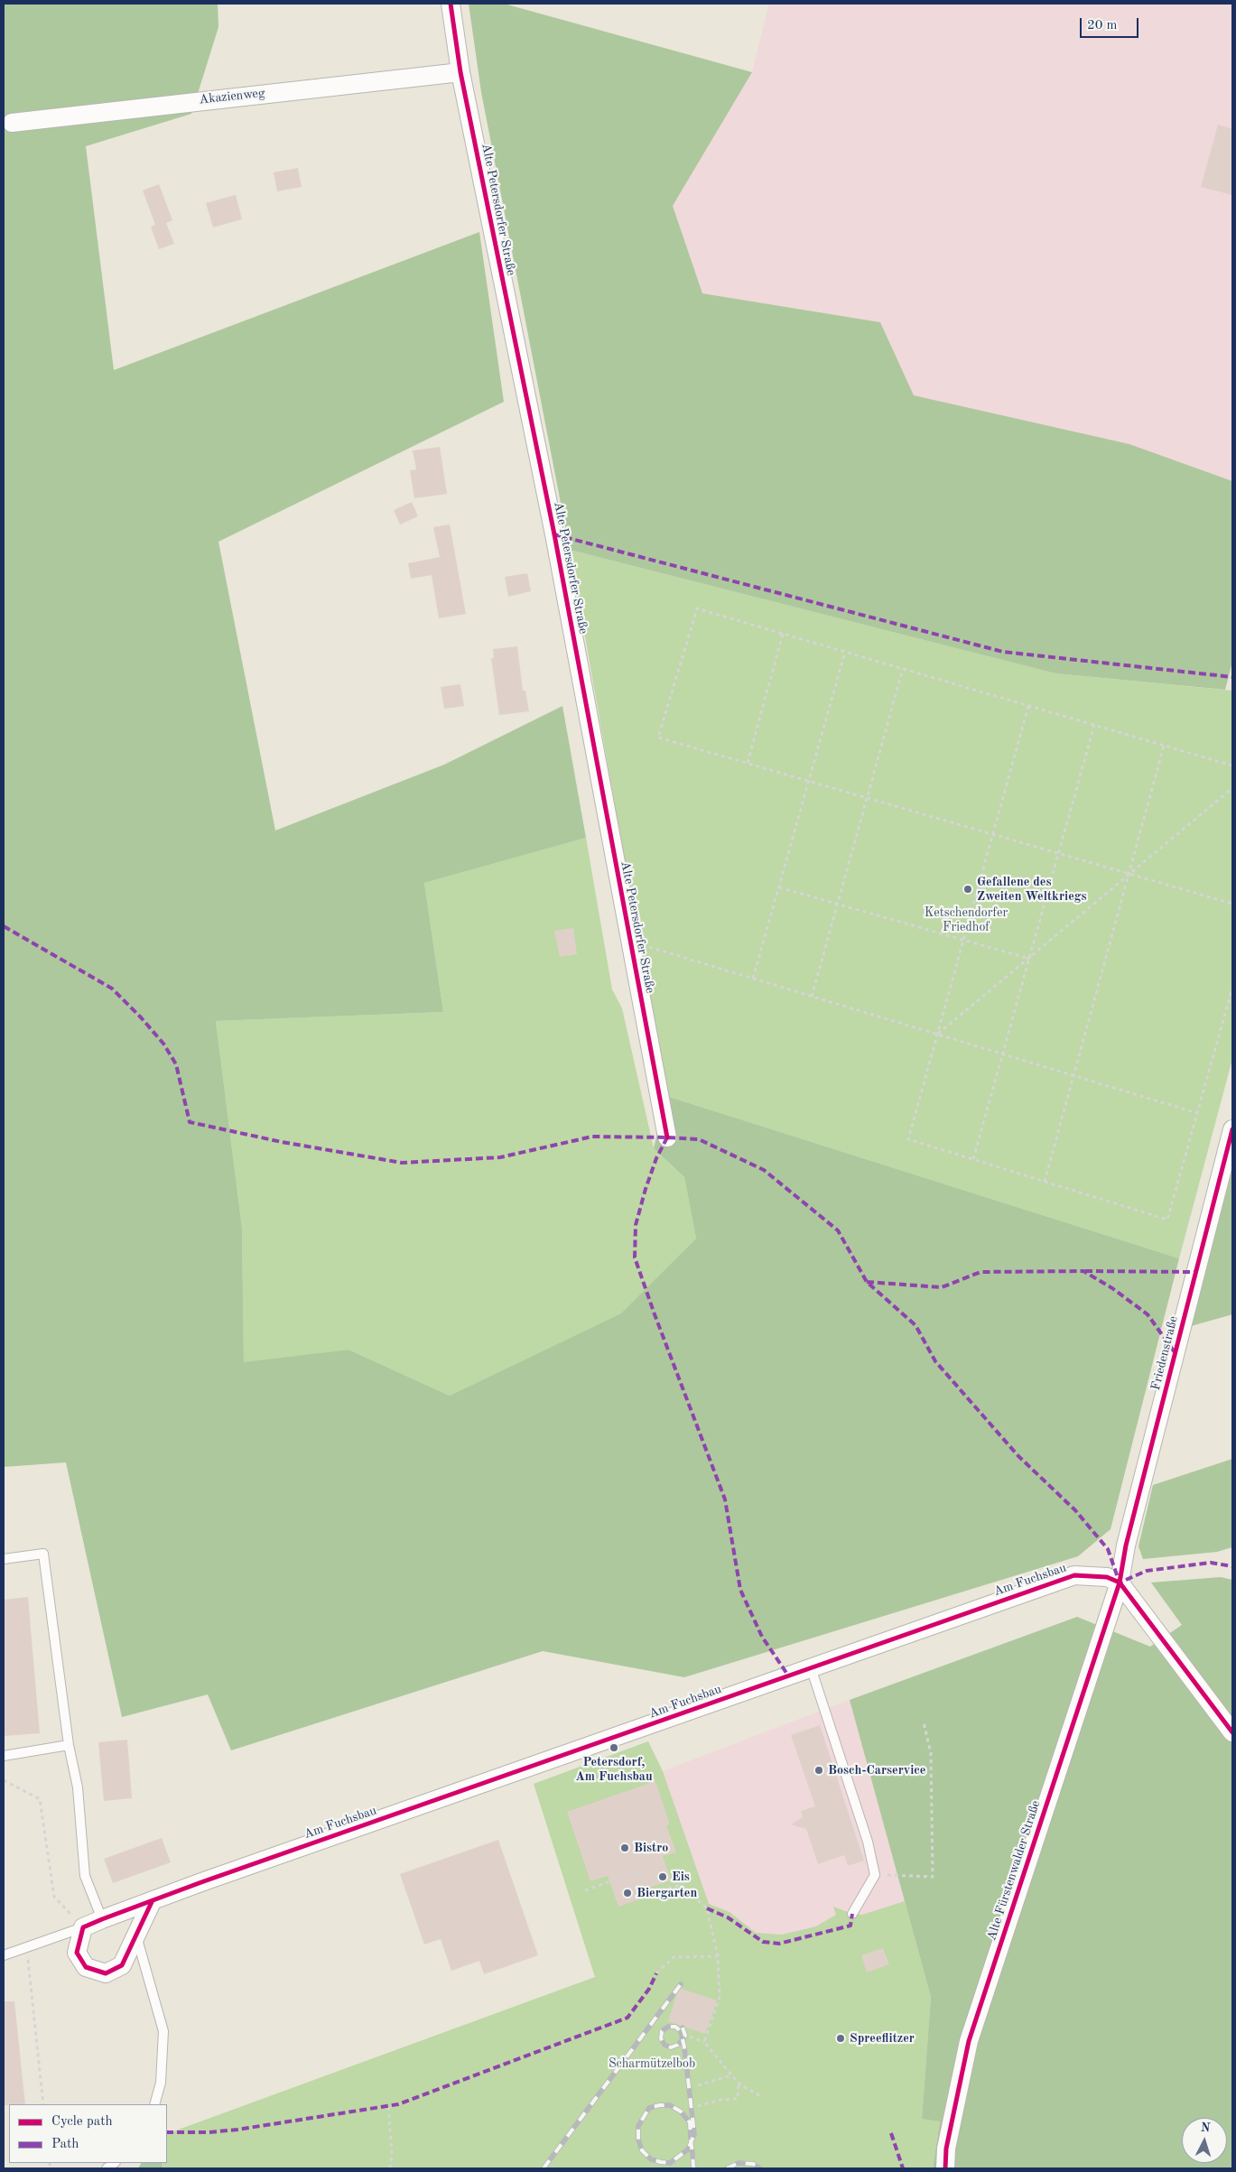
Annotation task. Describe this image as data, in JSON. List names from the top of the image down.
{
  "streets": {
    "street": [
      "Akazienweg",
      "Alte Petersdorfer Straße",
      "Friedenstraße",
      "Am Fuchsbau",
      "Alte Fürstenwalder Straße"
    ]
  },
  "crossings": [
    ["Akazienweg", "Alte Petersdorfer Straße"],
    ["Friedenstraße", "Am Fuchsbau"],
    ["Friedenstraße", "Alte Fürstenwalder Straße"],
    ["Am Fuchsbau", "Alte Fürstenwalder Straße"]
  ],
  "parks": ["Ketschendorfer Friedhof", "Scharmützelbob"],
  "places": [
    "Gefallene des Zweiten Weltkriegs",
    "Petersdorf, Am Fuchsbau",
    "Bosch-Carservice",
    "Bistro",
    "Eis",
    "Biergarten",
    "Spreeflitzer"
  ],
  "legend": ["Cycle path", "Path"],
  "scale_bar": "20 m",
  "north": "top"
}
